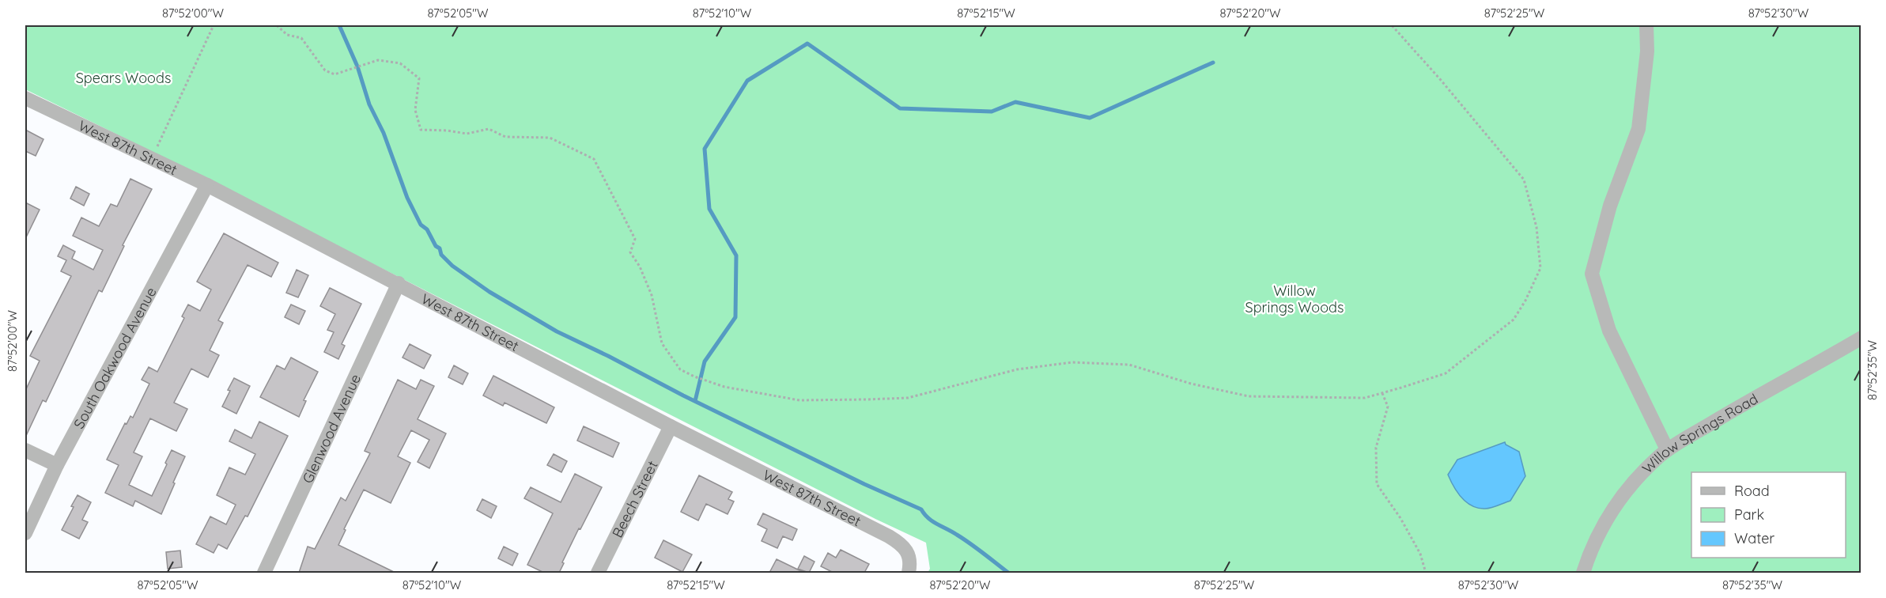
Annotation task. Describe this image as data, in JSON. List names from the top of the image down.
{
  "streets": {
    "street": [
      "West 87th Street",
      "South Oakwood Avenue",
      "Glenwood Avenue",
      "Willow Springs Road",
      "Beech Street"
    ]
  },
  "crossings": [
    ["West 87th Street", "South Oakwood Avenue"],
    ["West 87th Street", "Glenwood Avenue"],
    ["West 87th Street", "Beech Street"]
  ],
  "parks": ["Spears Woods", "Willow Springs Woods"],
  "legend": ["Road", "Park", "Water"],
  "coordinates": [
    "87°52'00\"W",
    "87°52'05\"W",
    "87°52'10\"W",
    "87°52'15\"W",
    "87°52'20\"W",
    "87°52'25\"W",
    "87°52'30\"W",
    "87°52'35\"W"
  ]
}
